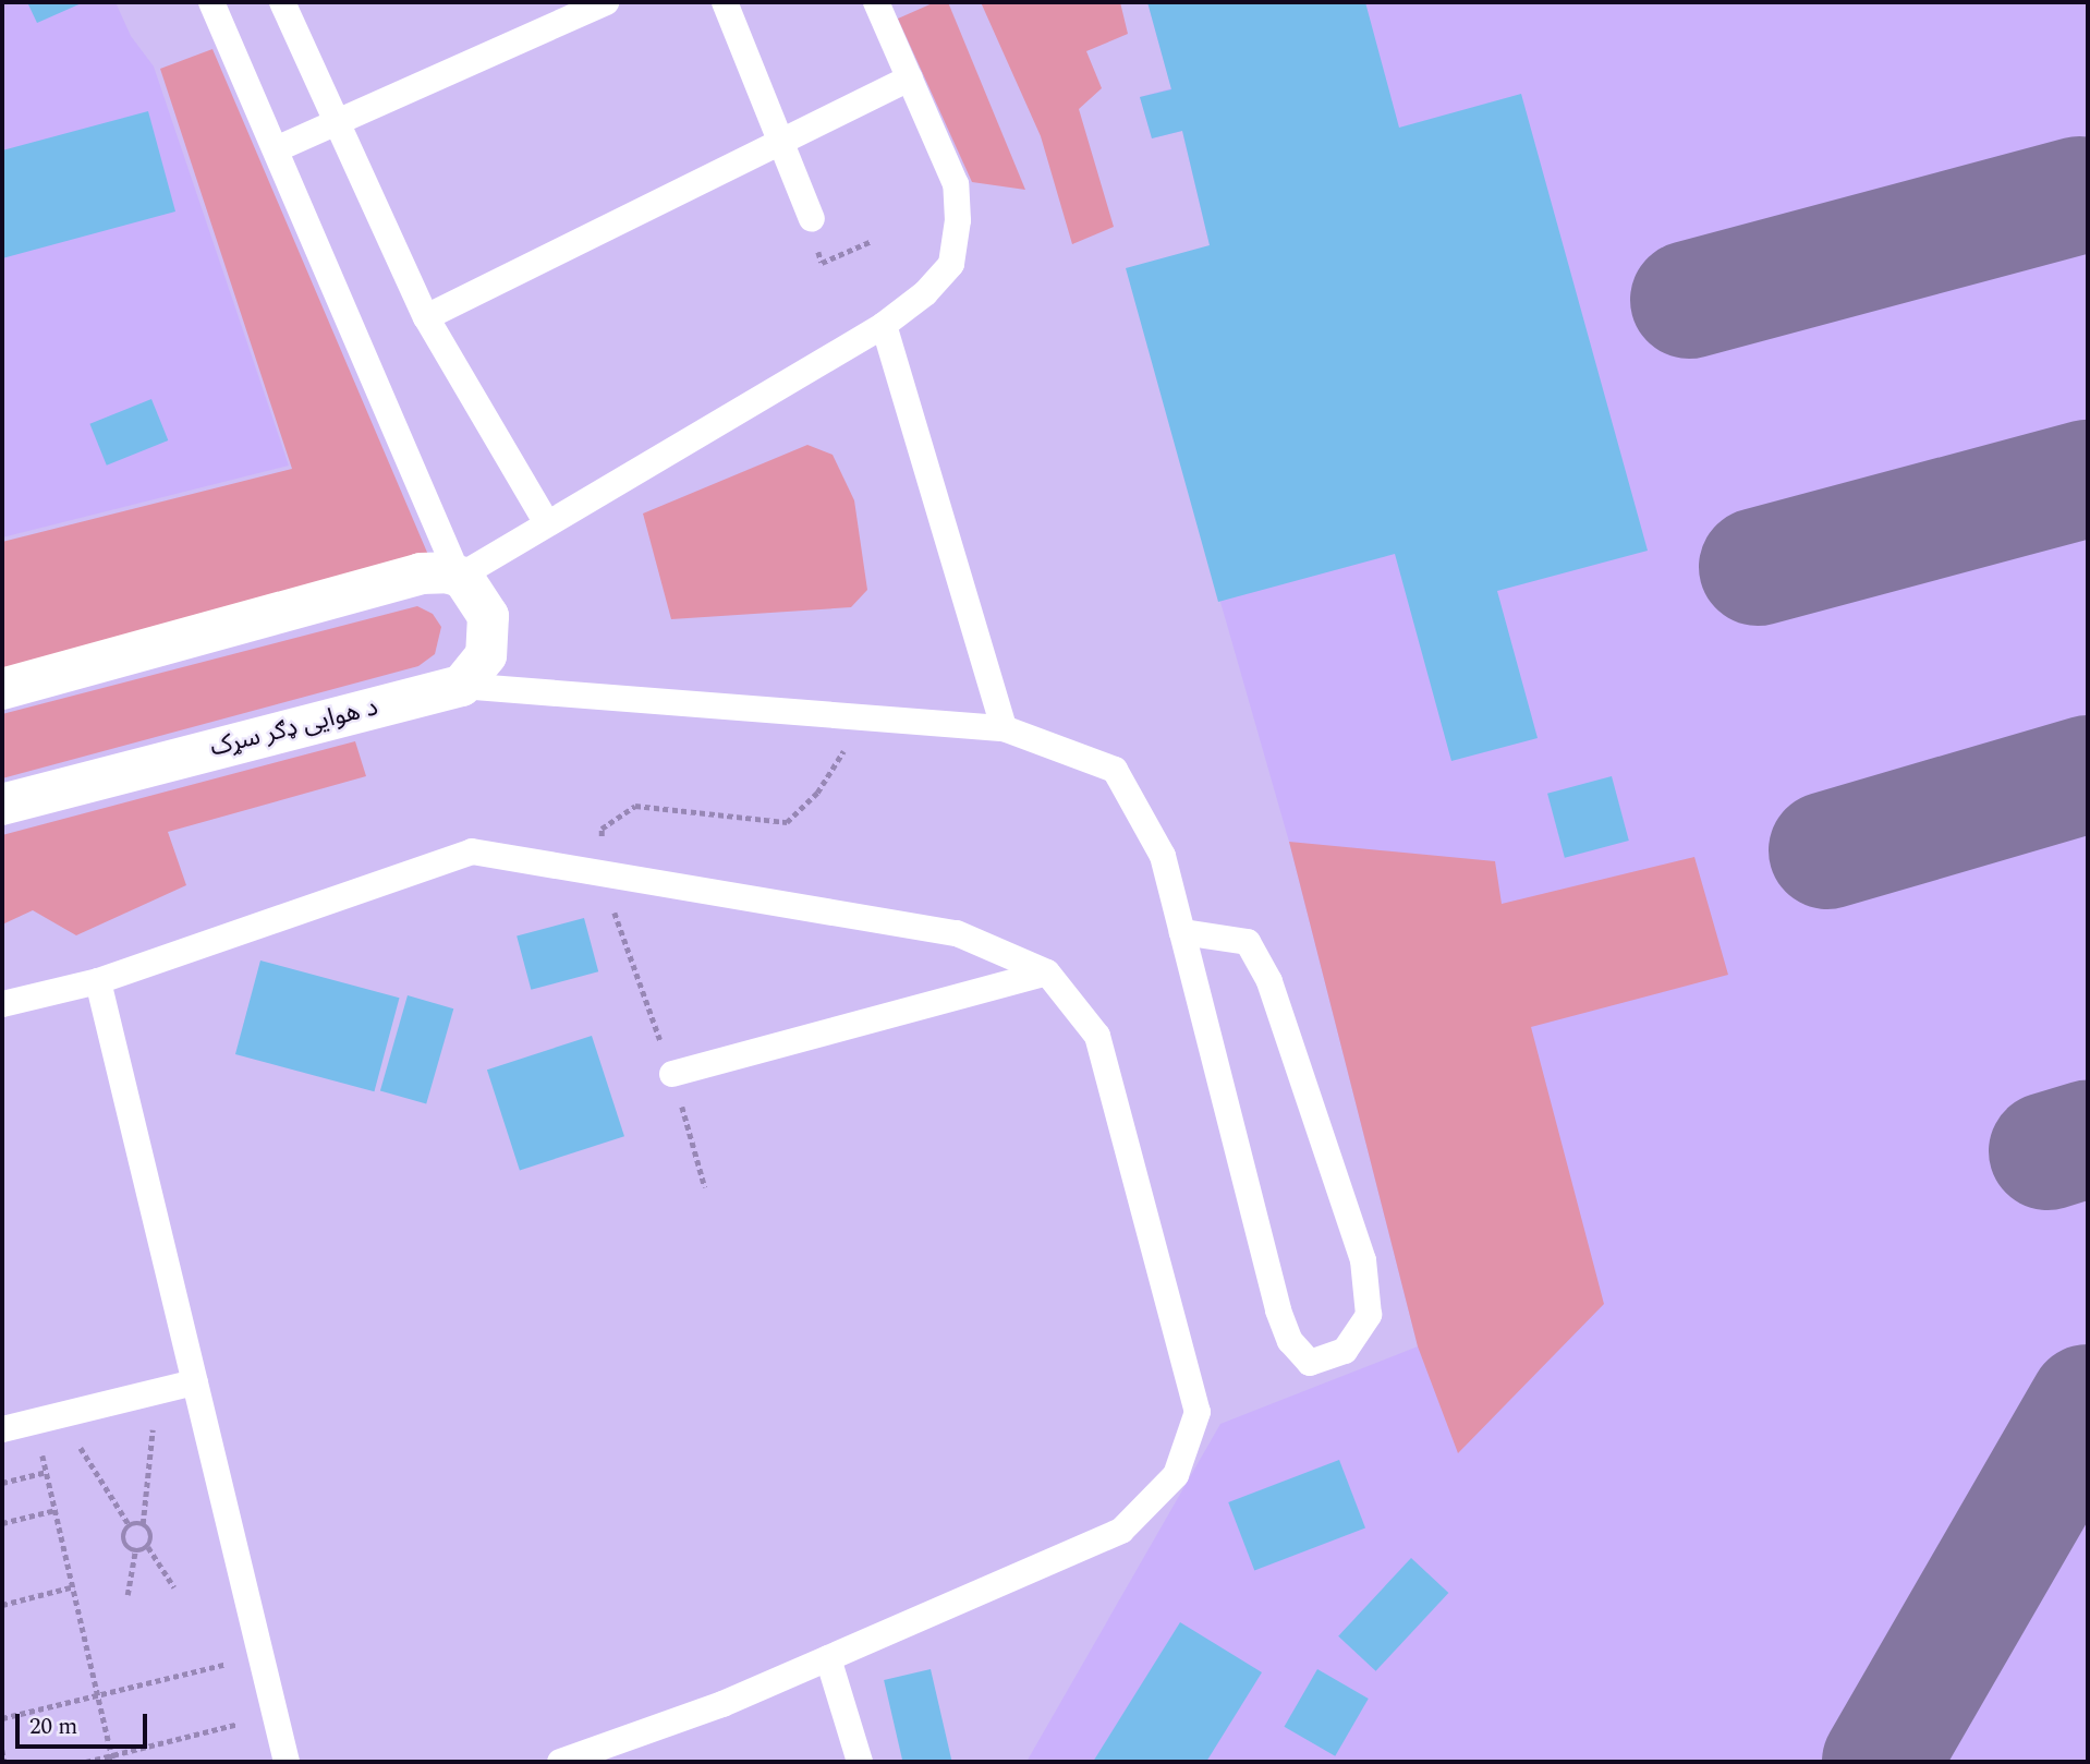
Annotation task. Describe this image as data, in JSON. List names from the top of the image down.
{
  "streets": {
    "main road": ["د هوایی ډګر سړک"]
  },
  "scale_bar": "20 m"
}
